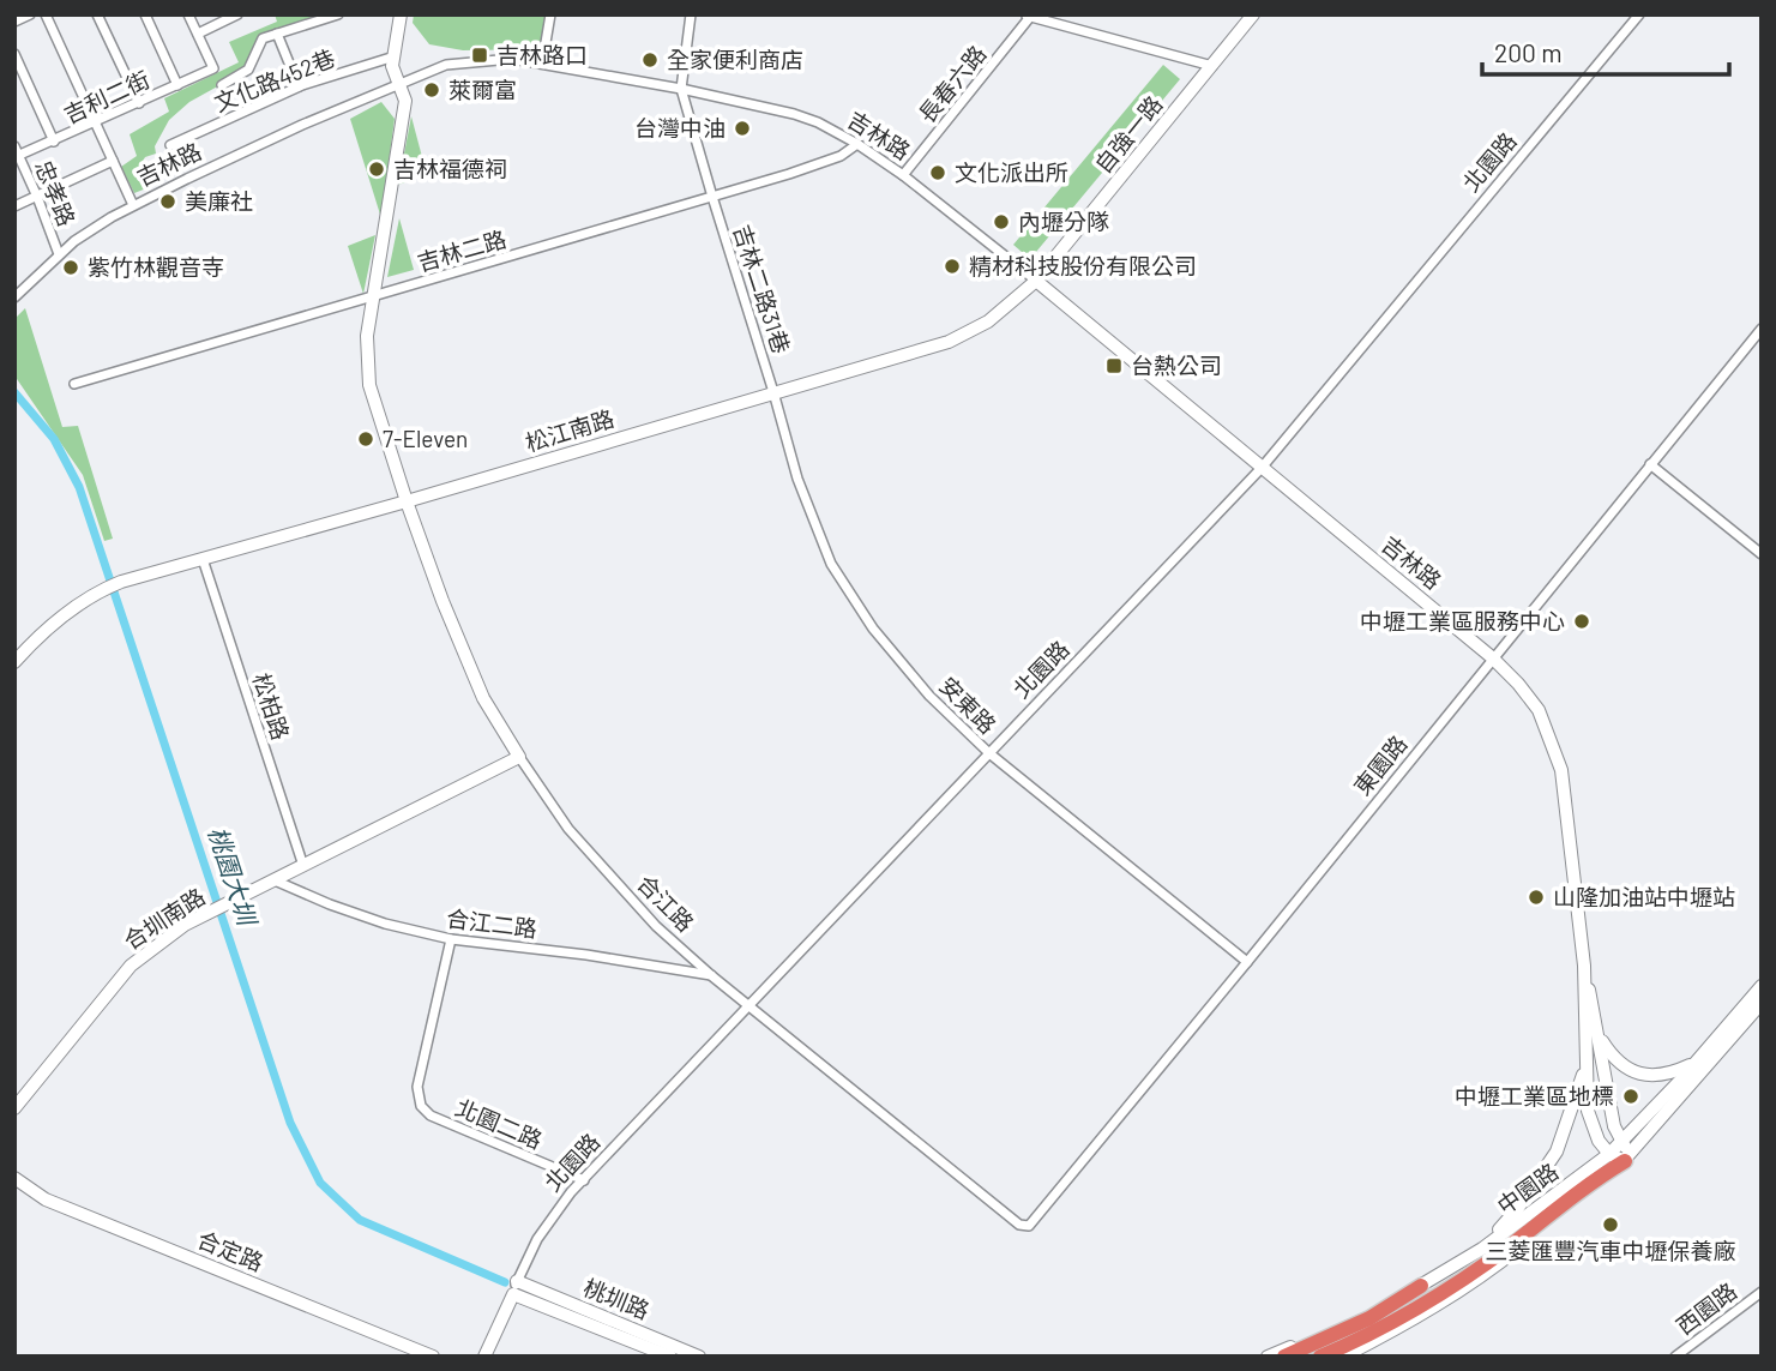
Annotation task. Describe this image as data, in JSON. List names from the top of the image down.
{
  "streets": {
    "street": [
      "文化路452巷",
      "長春六路",
      "吉利二街",
      "自強一路",
      "吉林路",
      "北園路",
      "忠孝路",
      "吉林二路",
      "吉林二路31巷",
      "松江南路",
      "安東路",
      "松柏路",
      "東園路",
      "合江路",
      "合圳南路",
      "合江二路",
      "北園二路",
      "中園路",
      "合定路",
      "桃圳路",
      "西園路"
    ]
  },
  "crossings": [
    ["文化路452巷", "合江路"],
    ["長春六路", "吉林路"],
    ["吉利二街", "忠孝路"],
    ["自強一路", "吉林路"],
    ["自強一路", "松江南路"],
    ["吉林路", "北園路"],
    ["吉林路", "忠孝路"],
    ["吉林路", "吉林二路"],
    ["吉林路", "吉林二路31巷"],
    ["吉林路", "松江南路"],
    ["吉林路", "東園路"],
    ["吉林路", "合江路"],
    ["吉林路", "中園路"],
    ["北園路", "安東路"],
    ["北園路", "合江路"],
    ["北園路", "北園二路"],
    ["北園路", "桃圳路"],
    ["吉林二路", "吉林二路31巷"],
    ["吉林二路", "合江路"],
    ["吉林二路31巷", "松江南路"],
    ["吉林二路31巷", "安東路"],
    ["松江南路", "安東路"],
    ["松江南路", "松柏路"],
    ["松江南路", "合江路"],
    ["安東路", "東園路"],
    ["松柏路", "合圳南路"],
    ["東園路", "合江路"],
    ["合江路", "合圳南路"],
    ["合江路", "合江二路"],
    ["合圳南路", "合江二路"],
    ["合江二路", "北園二路"]
  ],
  "water": ["桃園大圳"],
  "places": {
    "transit": ["吉林路口", "台熱公司"],
    "other": [
      "全家便利商店",
      "萊爾富",
      "台灣中油",
      "吉林福德祠",
      "文化派出所",
      "美廉社",
      "內壢分隊",
      "精材科技股份有限公司",
      "紫竹林觀音寺",
      "7-Eleven",
      "中壢工業區服務中心",
      "山隆加油站中壢站",
      "中壢工業區地標",
      "三菱匯豐汽車中壢保養廠"
    ]
  },
  "scale_bar": "200 m"
}
